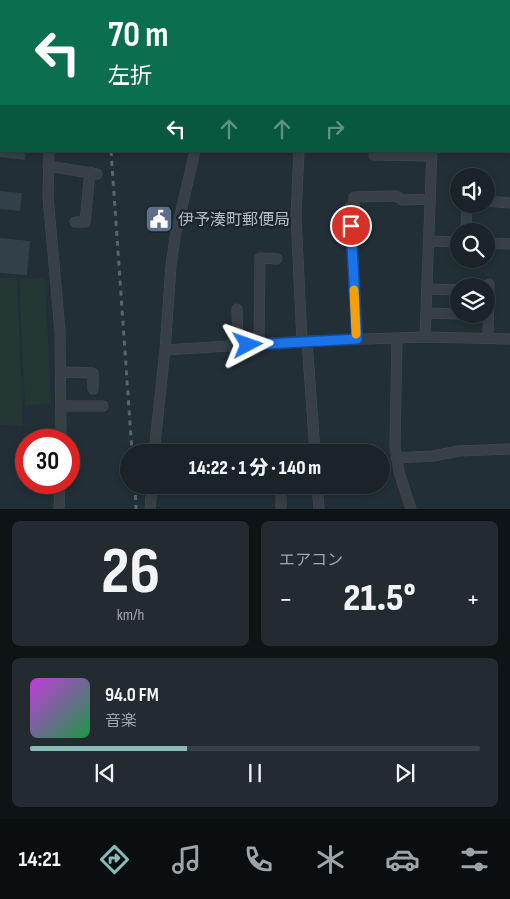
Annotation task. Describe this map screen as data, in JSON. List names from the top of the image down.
{
  "places": {
    "public building": ["伊予湊町郵便局"]
  },
  "page": {
    "turn": ["70 m", "左折"],
    "limit": "30",
    "trip": "14:22 · 1 分 · 140 m",
    "tile": [
      ["26", "km/h"],
      "エアコン"
    ],
    "heat": ["−", "21.5°", "+"],
    "song": ["94.0 FM", "音楽"],
    "tabs": "14:21"
  }
}
